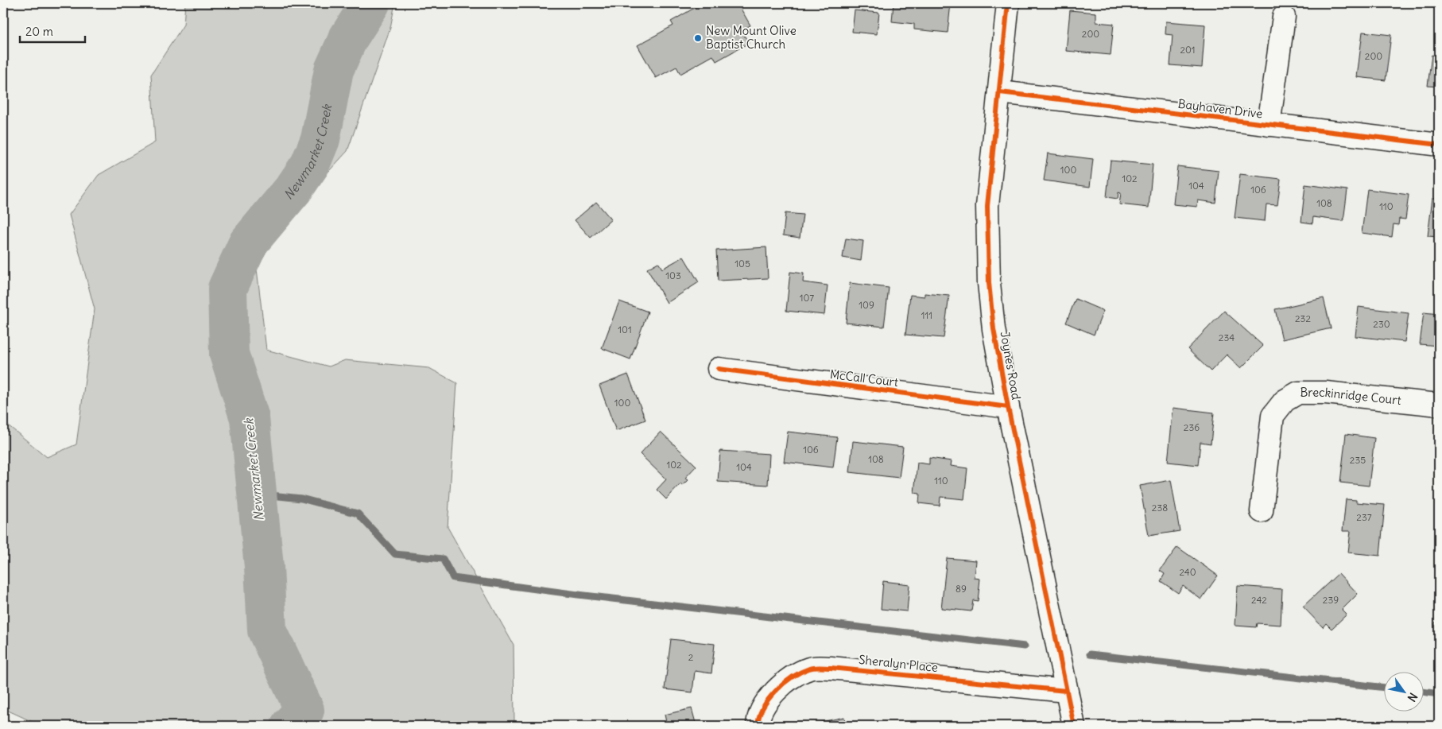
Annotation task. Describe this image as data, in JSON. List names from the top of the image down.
{
  "streets": {
    "street": [
      "Bayhaven Drive",
      "Joynes Road",
      "McCall Court",
      "Breckinridge Court",
      "Sheralyn Place"
    ]
  },
  "crossings": [
    ["Bayhaven Drive", "Joynes Road"],
    ["Joynes Road", "McCall Court"],
    ["Joynes Road", "Sheralyn Place"]
  ],
  "water": ["Newmarket Creek"],
  "places": ["New Mount Olive Baptist Church"],
  "house_numbers": [
    "200",
    "201",
    "200",
    "100",
    "102",
    "104",
    "106",
    "108",
    "110",
    "105",
    "103",
    "107",
    "109",
    "111",
    "232",
    "230",
    "101",
    "234",
    "100",
    "236",
    "106",
    "108",
    "235",
    "102",
    "104",
    "110",
    "238",
    "237",
    "240",
    "89",
    "242",
    "239",
    "2"
  ],
  "scale_bar": "20 m",
  "north": "bottom right"
}
